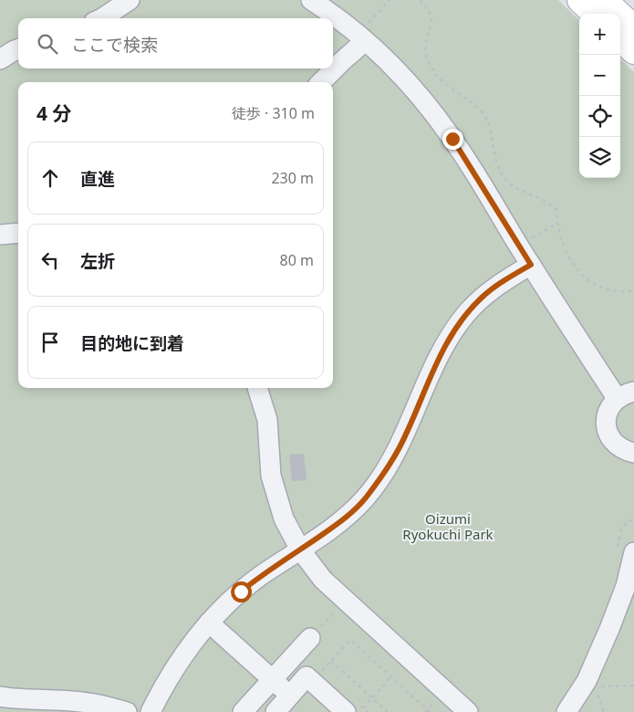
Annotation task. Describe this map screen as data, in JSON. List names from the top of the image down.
{
  "parks": ["Oizumi Ryokuchi Park"],
  "page": {
    "map_buttons": ["+", "−"],
    "search": "ここで検索",
    "heading": ["4 分", "徒歩 · 310 m"],
    "list": [
      ["直進", "230 m"],
      ["左折", "80 m"],
      "目的地に到着"
    ]
  }
}
